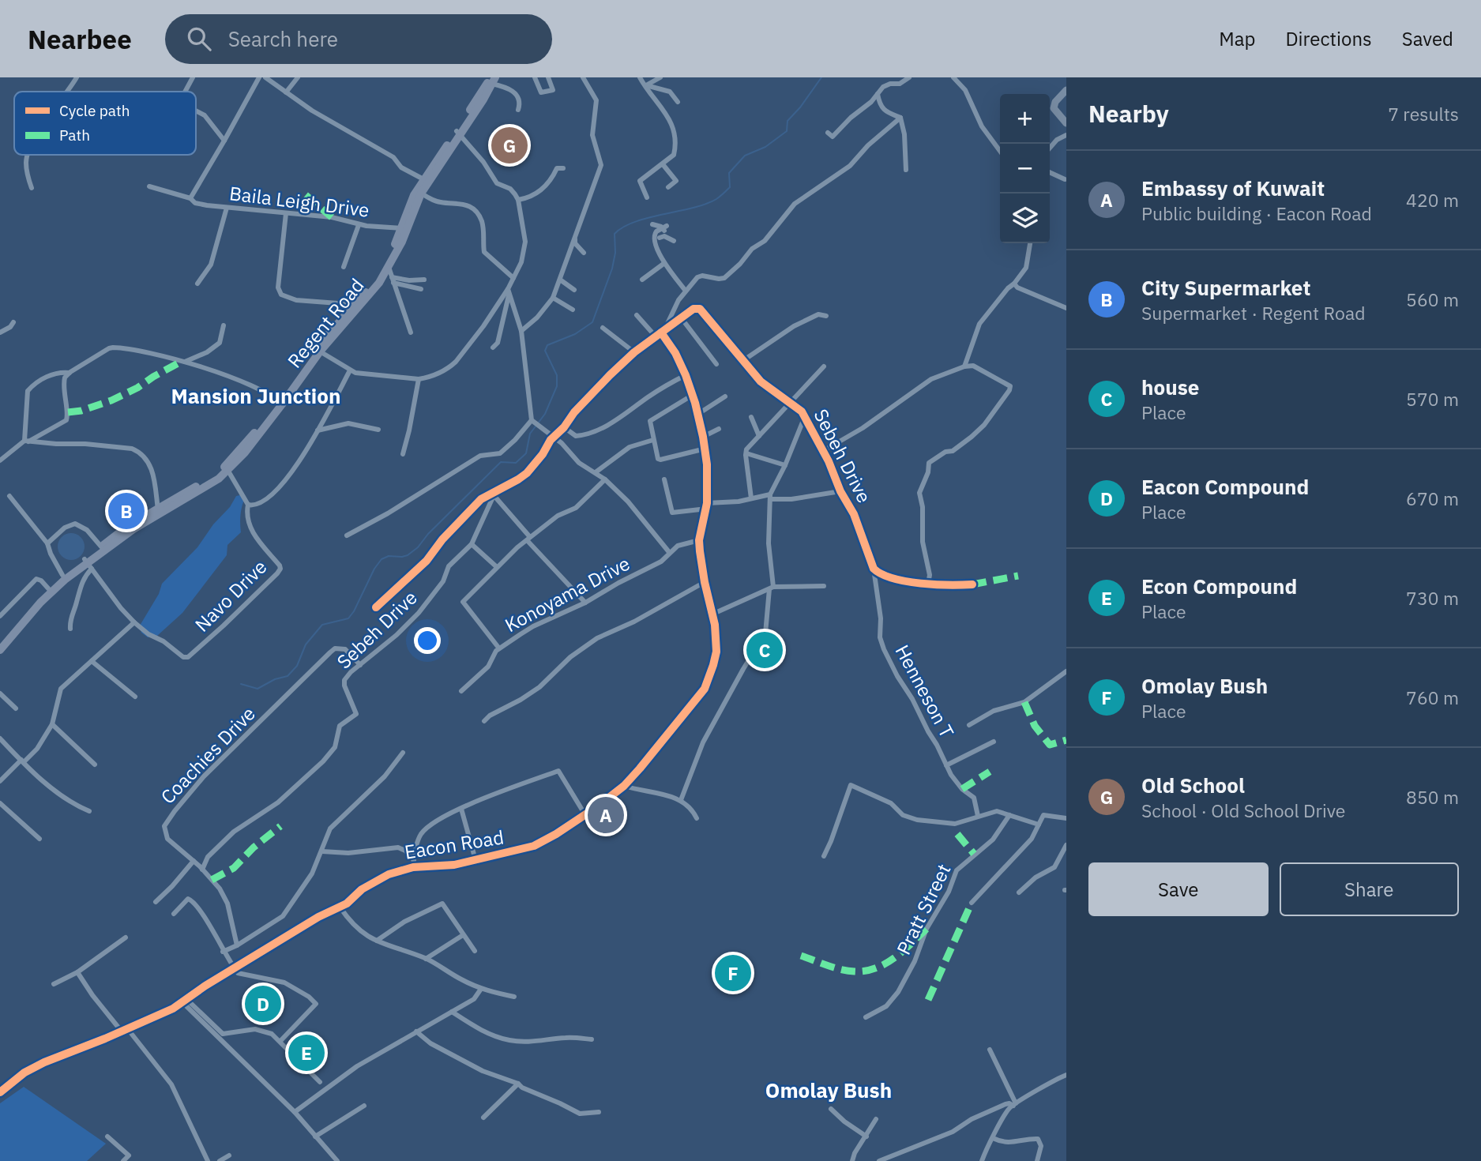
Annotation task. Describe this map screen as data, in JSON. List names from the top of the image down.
{
  "streets": {
    "main road": ["Regent Road"],
    "street": [
      "Baila Leigh Drive",
      "Sebeh Drive",
      "Konoyama Drive",
      "Navo Drive",
      "Henneson T",
      "Coachies Drive",
      "Eacon Road",
      "Pratt Street"
    ]
  },
  "crossings": [
    ["Baila Leigh Drive", "Regent Road"],
    ["Regent Road", "Navo Drive"],
    ["Sebeh Drive", "Henneson T"],
    ["Sebeh Drive", "Coachies Drive"],
    ["Sebeh Drive", "Eacon Road"],
    ["Konoyama Drive", "Eacon Road"]
  ],
  "districts": ["Mansion Junction", "Omolay Bush"],
  "legend": ["Cycle path", "Path"],
  "page": {
    "header": "Nearbee",
    "search": "Search here",
    "nav": ["Map", "Directions", "Saved"],
    "heading": ["Nearby", "7 results"],
    "map_buttons": ["+", "−"],
    "pins": [
      "G",
      "B",
      "C",
      "A",
      "F",
      "D",
      "E"
    ],
    "list": [
      {
        "mark": "A",
        "name": "Embassy of Kuwait",
        "note": "Public building · Eacon Road",
        "value": "420 m"
      },
      {
        "mark": "B",
        "name": "City Supermarket",
        "note": "Supermarket · Regent Road",
        "value": "560 m"
      },
      {
        "mark": "C",
        "name": "house",
        "note": "Place",
        "value": "570 m"
      },
      {
        "mark": "D",
        "name": "Eacon Compound",
        "note": "Place",
        "value": "670 m"
      },
      {
        "mark": "E",
        "name": "Econ Compound",
        "note": "Place",
        "value": "730 m"
      },
      {
        "mark": "F",
        "name": "Omolay Bush",
        "note": "Place",
        "value": "760 m"
      },
      {
        "mark": "G",
        "name": "Old School",
        "note": "School · Old School Drive",
        "value": "850 m"
      }
    ],
    "buttons": ["Save", "Share"]
  }
}
